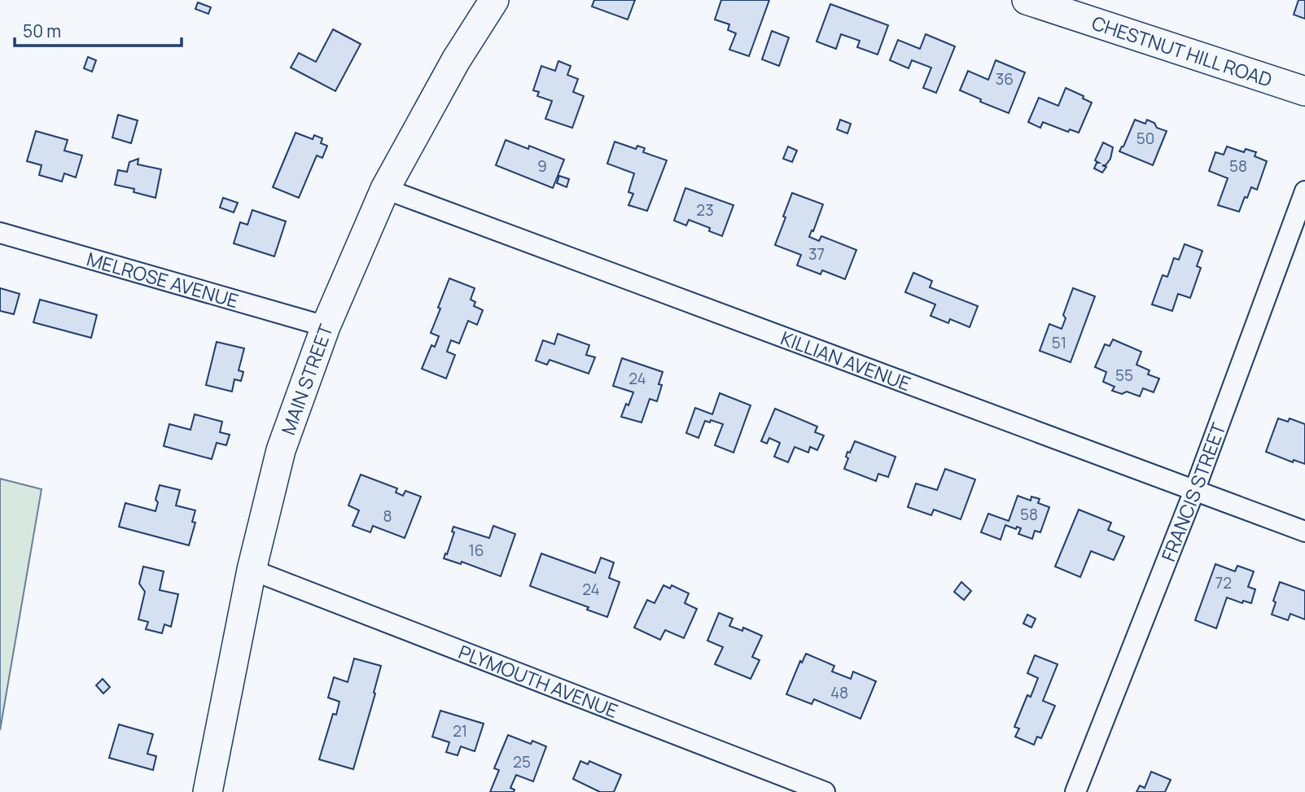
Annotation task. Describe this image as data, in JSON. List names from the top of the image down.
{
  "streets": {
    "main road": ["CHESTNUT HILL ROAD", "MAIN STREET"],
    "street": [
      "MELROSE AVENUE",
      "KILLIAN AVENUE",
      "FRANCIS STREET",
      "PLYMOUTH AVENUE"
    ]
  },
  "crossings": [
    ["MELROSE AVENUE", "MAIN STREET"],
    ["KILLIAN AVENUE", "MAIN STREET"],
    ["KILLIAN AVENUE", "FRANCIS STREET"],
    ["MAIN STREET", "PLYMOUTH AVENUE"]
  ],
  "house_numbers": [
    "36",
    "50",
    "9",
    "58",
    "23",
    "37",
    "51",
    "55",
    "24",
    "58",
    "8",
    "16",
    "72",
    "24",
    "48",
    "21",
    "25"
  ],
  "scale_bar": "50 m"
}
